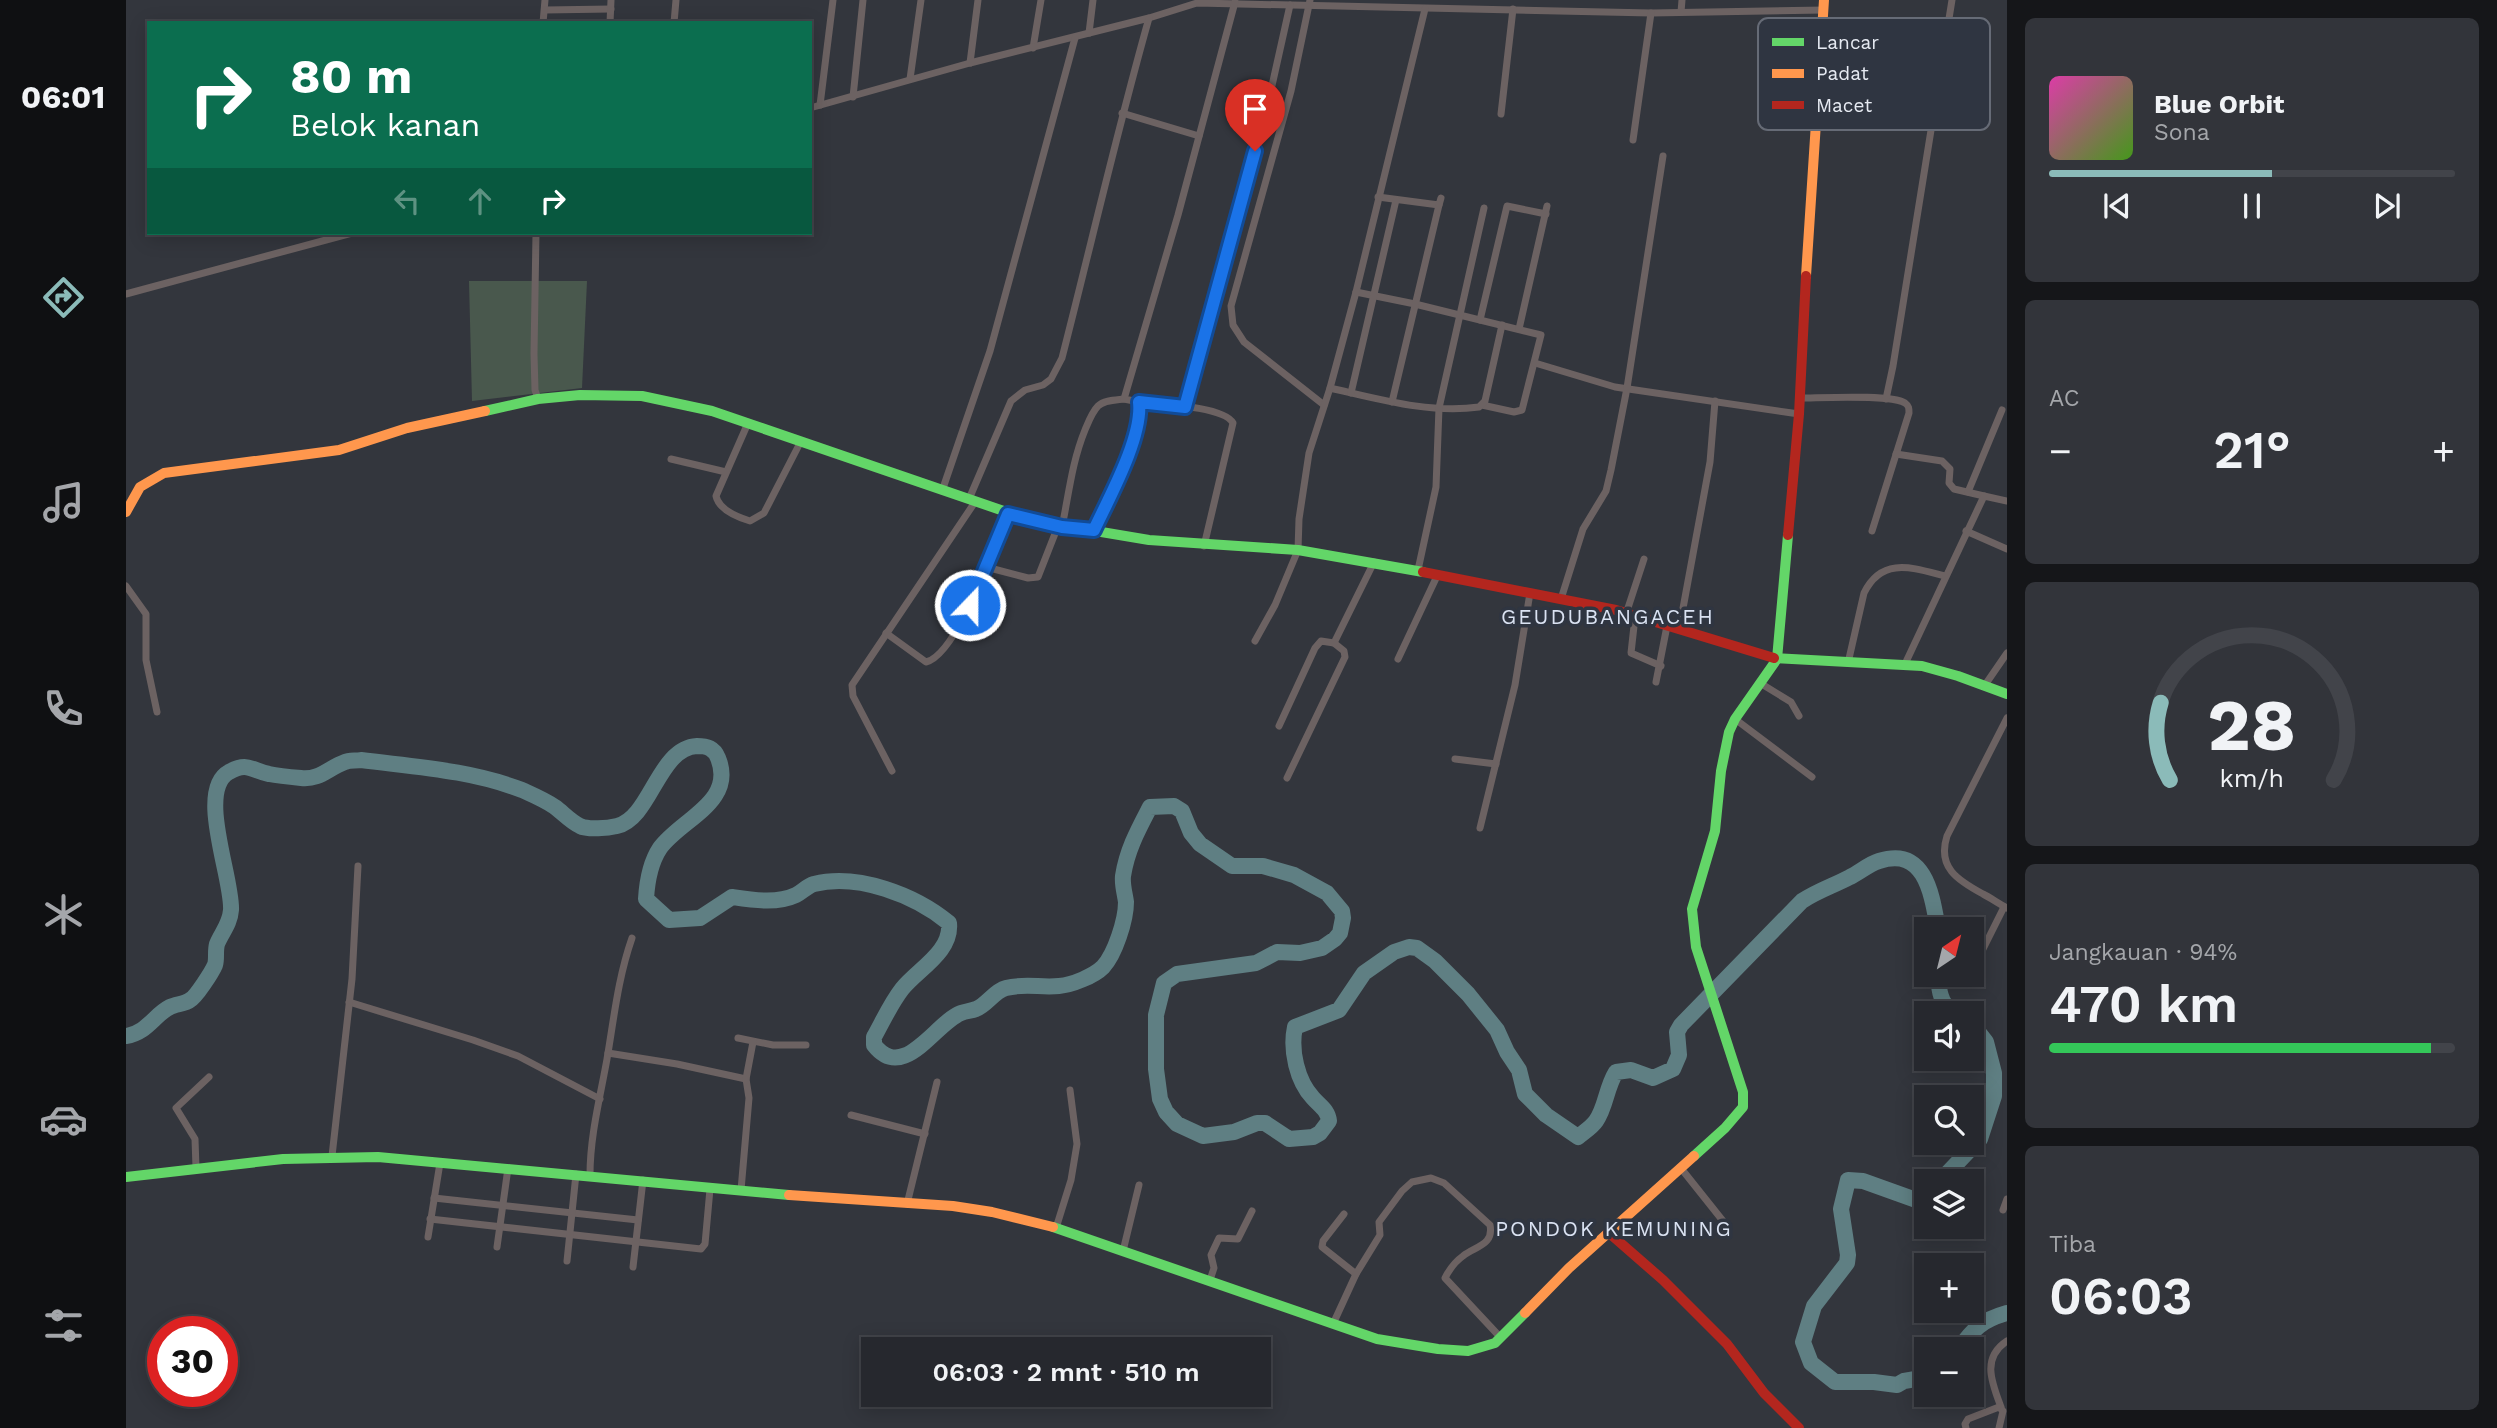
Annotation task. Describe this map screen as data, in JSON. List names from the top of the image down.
{
  "districts": ["GEUDUBANGACEH", "PONDOK KEMUNING"],
  "legend": ["Lancar", "Padat", "Macet"],
  "north": "top right",
  "page": {
    "tabs": "06:01",
    "turn": ["80 m", "Belok kanan"],
    "song": ["Blue Orbit", "Sona"],
    "tile": [
      "AC",
      ["Jangkauan · 94%", "470 km"],
      ["Tiba", "06:03"]
    ],
    "heat": ["−", "21°", "+"],
    "map_buttons": ["+", "−"],
    "limit": "30",
    "trip": "06:03 · 2 mnt · 510 m",
    "gauge": ["28", "km/h"]
  }
}
